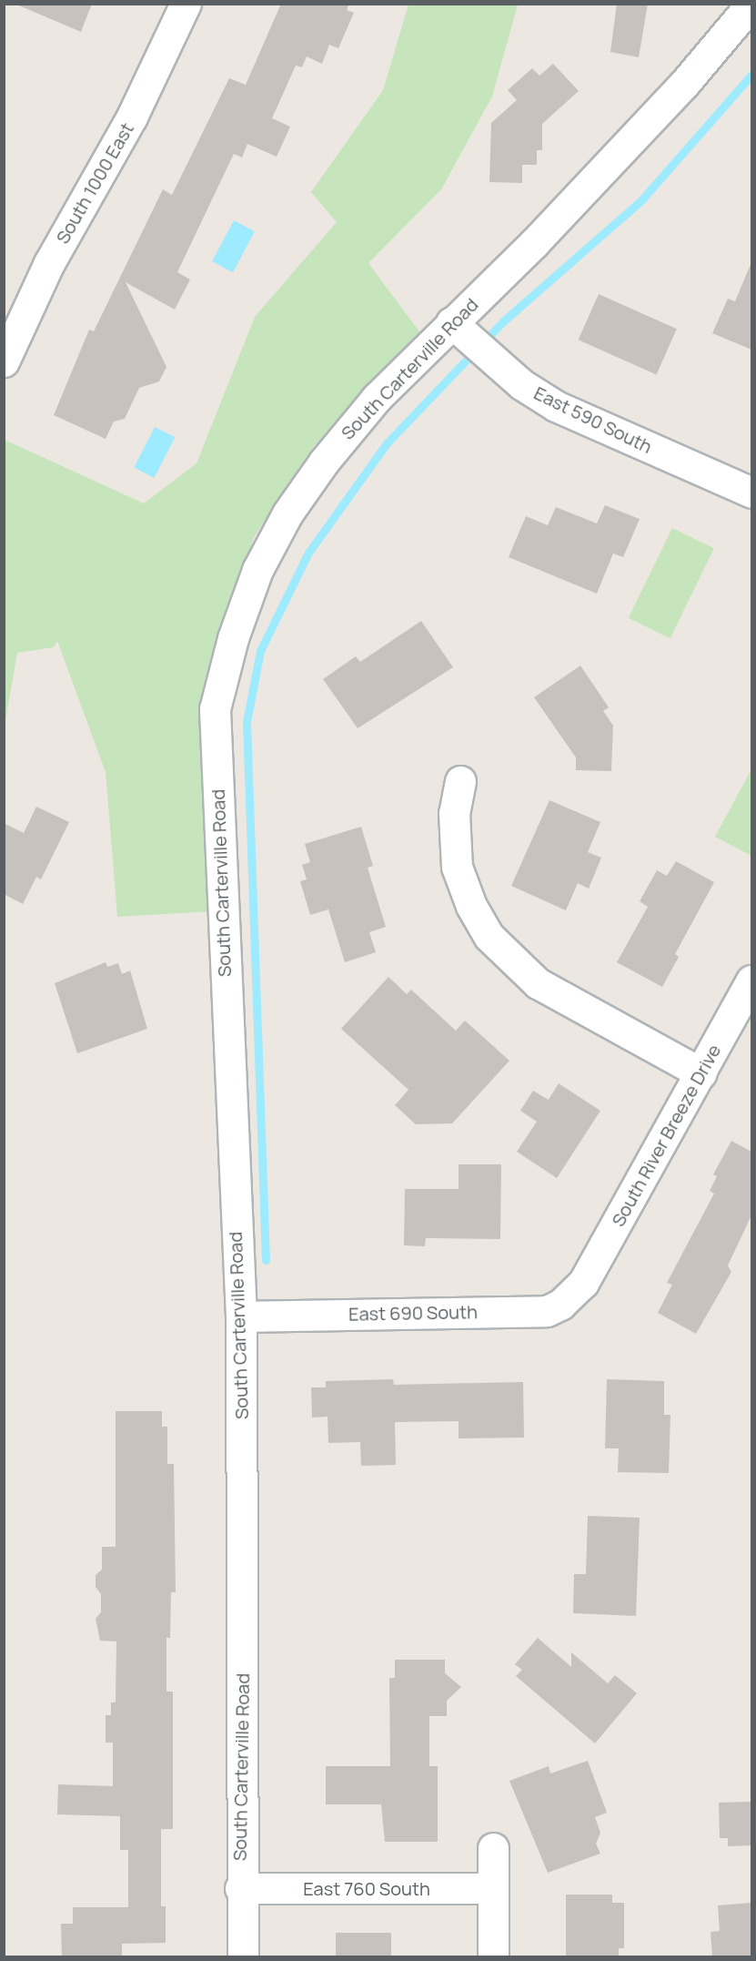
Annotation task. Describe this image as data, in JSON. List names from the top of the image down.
{
  "streets": {
    "street": [
      "South 1000 East",
      "South Carterville Road",
      "East 590 South",
      "South River Breeze Drive",
      "East 690 South",
      "East 760 South"
    ]
  },
  "crossings": [
    ["South Carterville Road", "East 590 South"],
    ["South Carterville Road", "East 690 South"],
    ["South Carterville Road", "East 760 South"],
    ["South River Breeze Drive", "East 690 South"]
  ]
}
